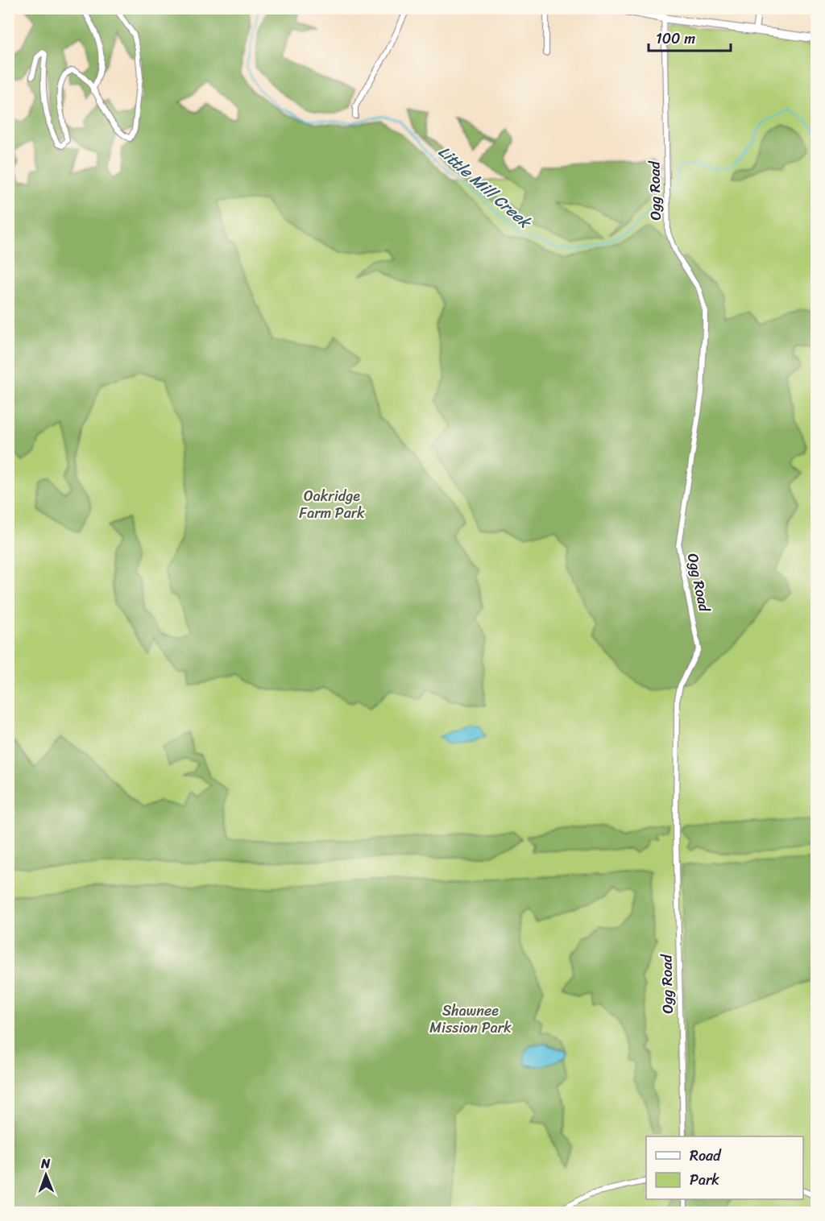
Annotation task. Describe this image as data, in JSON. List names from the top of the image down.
{
  "streets": {
    "street": ["Ogg Road"]
  },
  "water": ["Little Mill Creek"],
  "parks": ["Oakridge Farm Park", "Shawnee Mission Park"],
  "legend": ["Road", "Park"],
  "scale_bar": "100 m",
  "north": "top"
}
